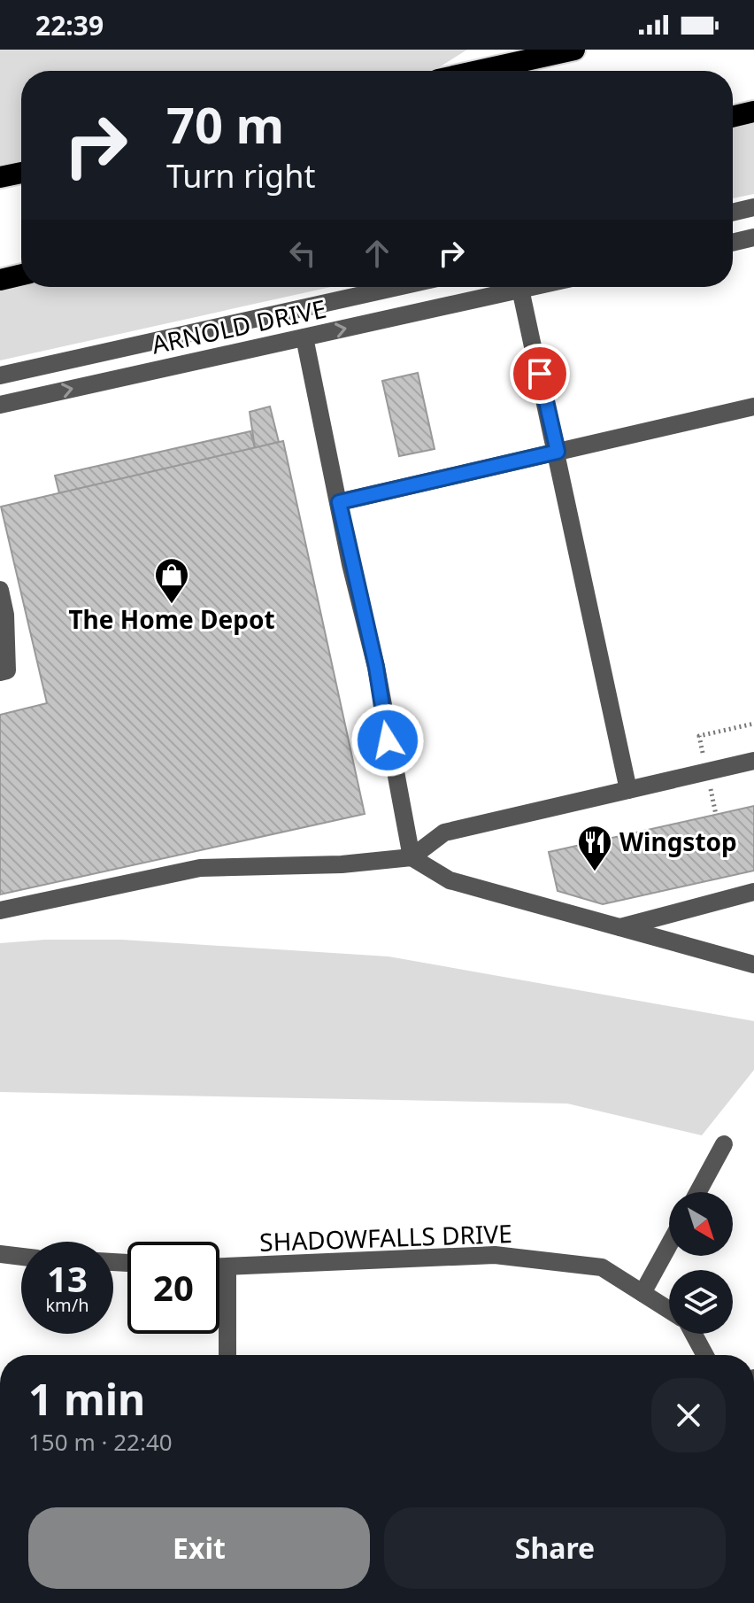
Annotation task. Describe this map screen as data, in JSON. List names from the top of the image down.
{
  "streets": {
    "street": ["ARNOLD DRIVE", "SHADOWFALLS DRIVE"]
  },
  "places": {
    "shop": ["The Home Depot"],
    "restaurant": ["Wingstop"]
  },
  "north": "bottom right",
  "page": {
    "status": "22:39",
    "turn": ["70 m", "Turn right"],
    "speed": "13 km/h",
    "limit": "20",
    "heading": ["1 min", "150 m · 22:40"],
    "buttons": ["Exit", "Share"]
  }
}
